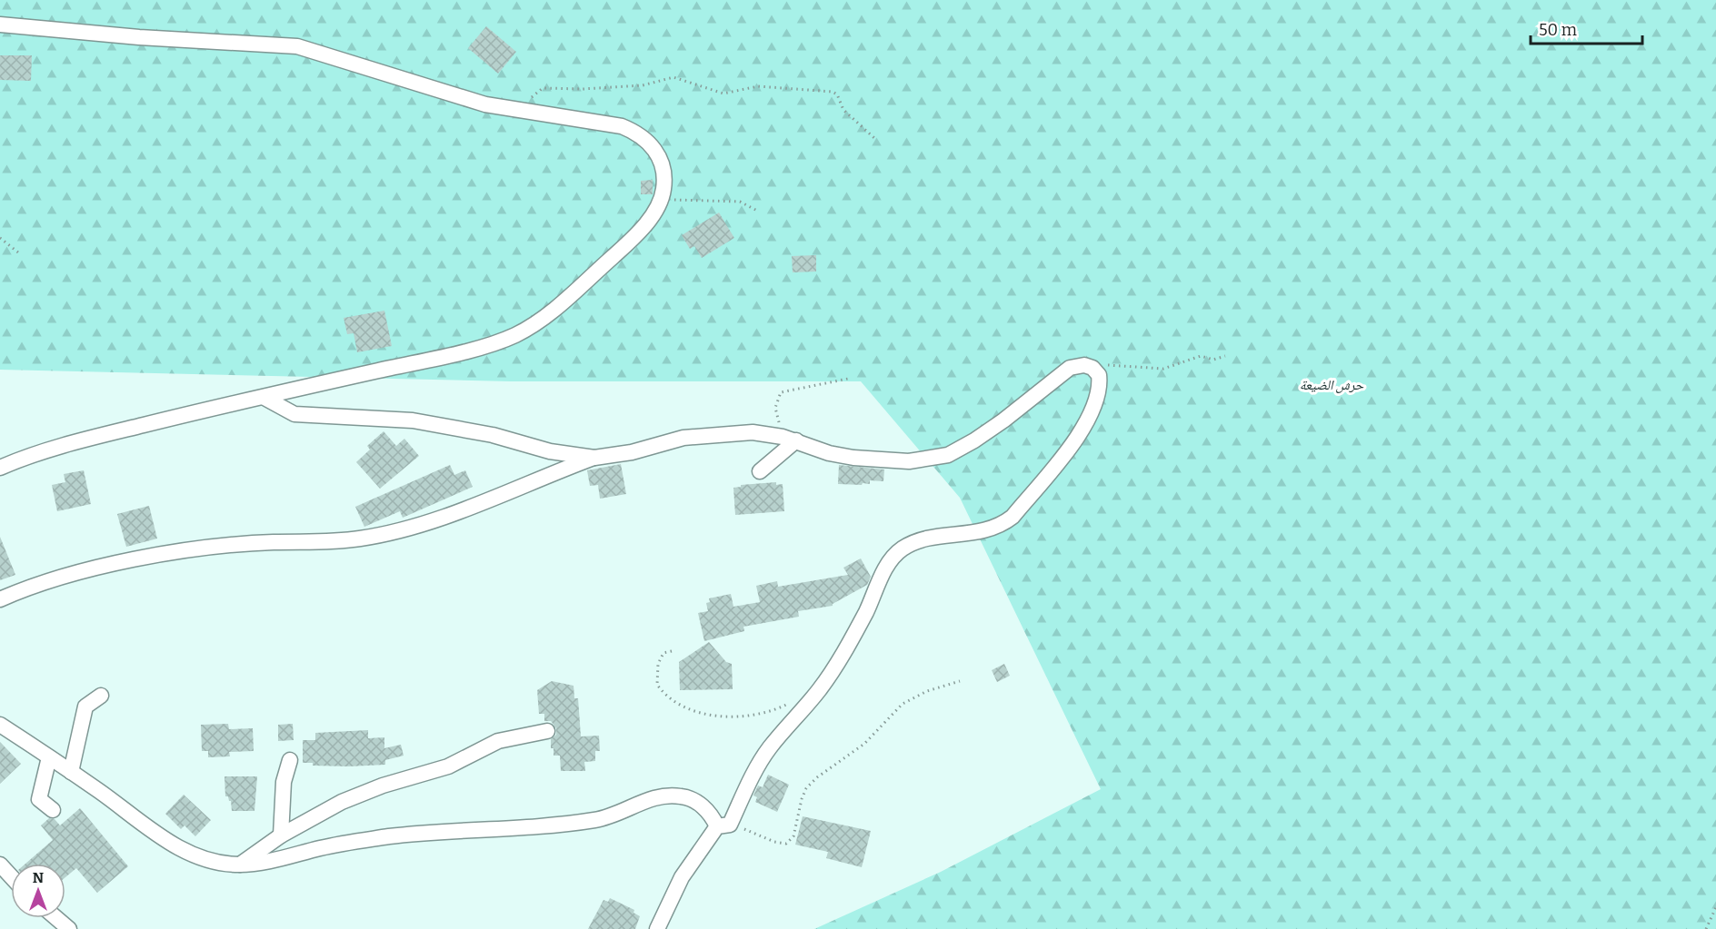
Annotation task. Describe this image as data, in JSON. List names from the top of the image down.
{
  "parks": ["حرش الضيعة"],
  "scale_bar": "50 m",
  "north": "top"
}
